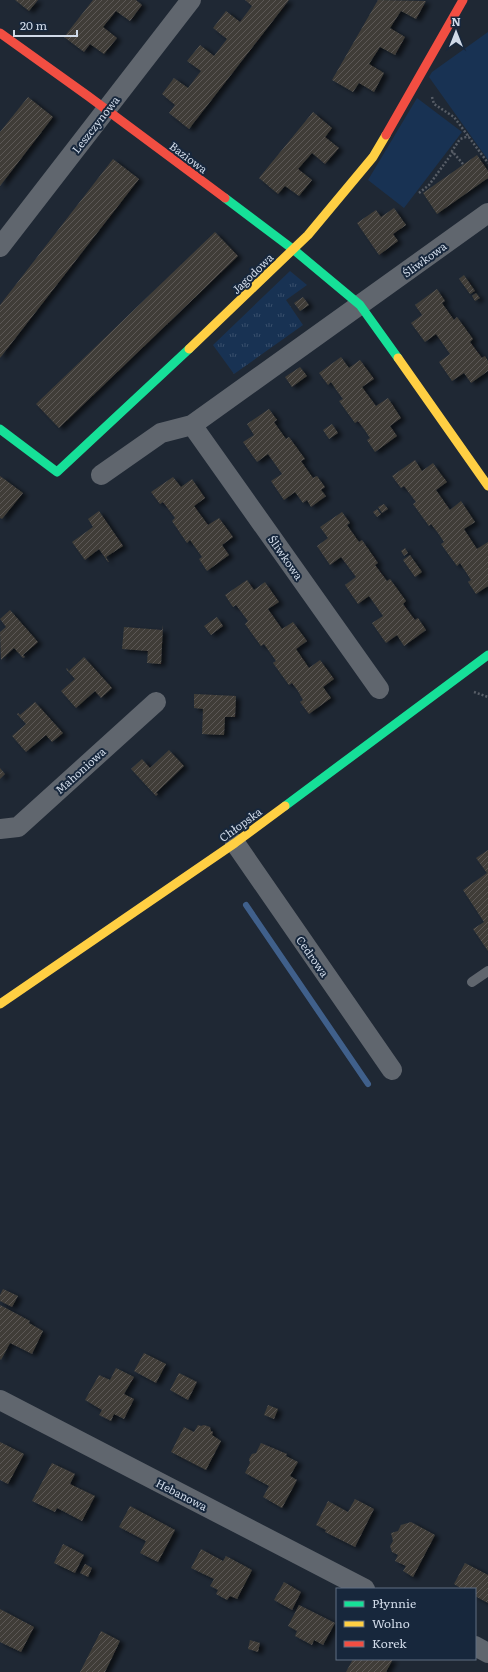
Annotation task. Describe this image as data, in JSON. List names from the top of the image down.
{
  "streets": {
    "street": [
      "Leszczynowa",
      "Baziowa",
      "Śliwkowa",
      "Jagodowa",
      "Mahoniowa",
      "Chłopska",
      "Cedrowa",
      "Hebanowa"
    ]
  },
  "crossings": [
    ["Leszczynowa", "Baziowa"],
    ["Baziowa", "Śliwkowa"],
    ["Baziowa", "Jagodowa"],
    ["Chłopska", "Cedrowa"]
  ],
  "legend": ["Płynnie", "Wolno", "Korek"],
  "scale_bar": "20 m",
  "north": "top"
}
